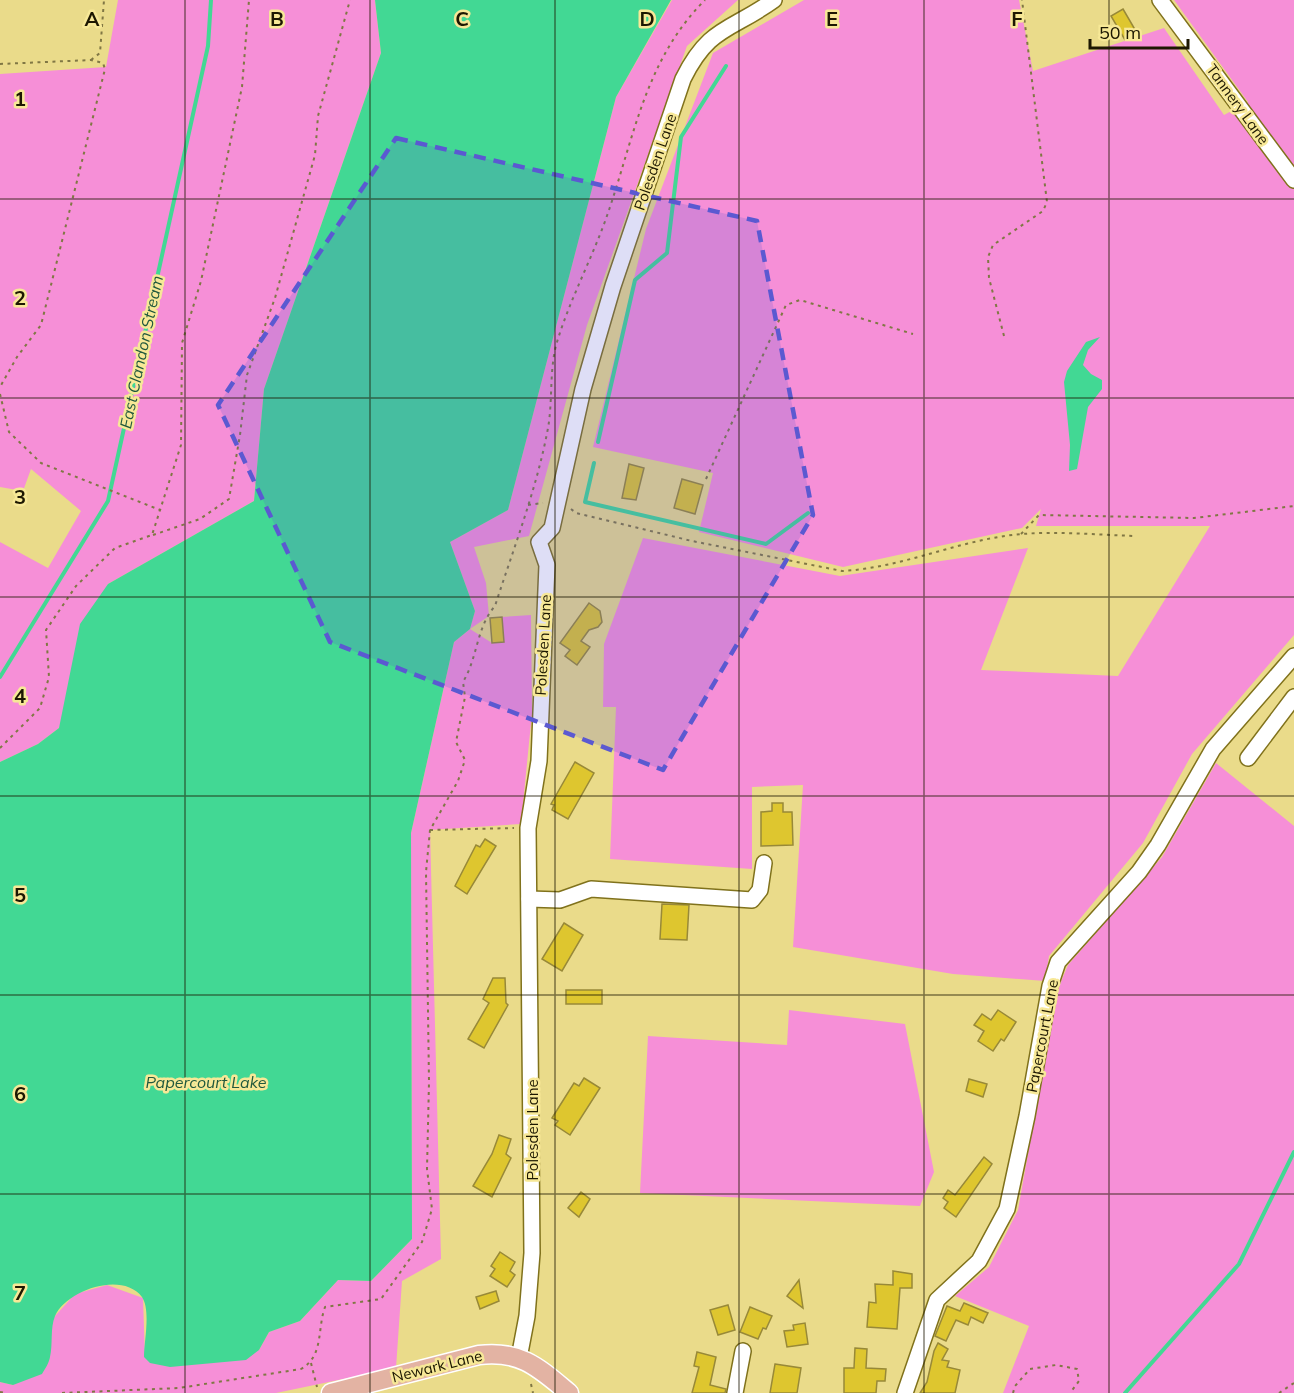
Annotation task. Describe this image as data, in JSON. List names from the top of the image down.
{
  "streets": {
    "main road": ["Newark Lane"],
    "street": ["Tannery Lane", "Polesden Lane", "Papercourt Lane"]
  },
  "crossings": [
    ["Polesden Lane", "Newark Lane"]
  ],
  "water": ["East Clandon Stream", "Papercourt Lake"],
  "scale_bar": "50 m",
  "grid": {
    "columns": [
      "A",
      "B",
      "C",
      "D",
      "E",
      "F"
    ],
    "rows": [
      "1",
      "2",
      "3",
      "4",
      "5",
      "6",
      "7"
    ]
  }
}
